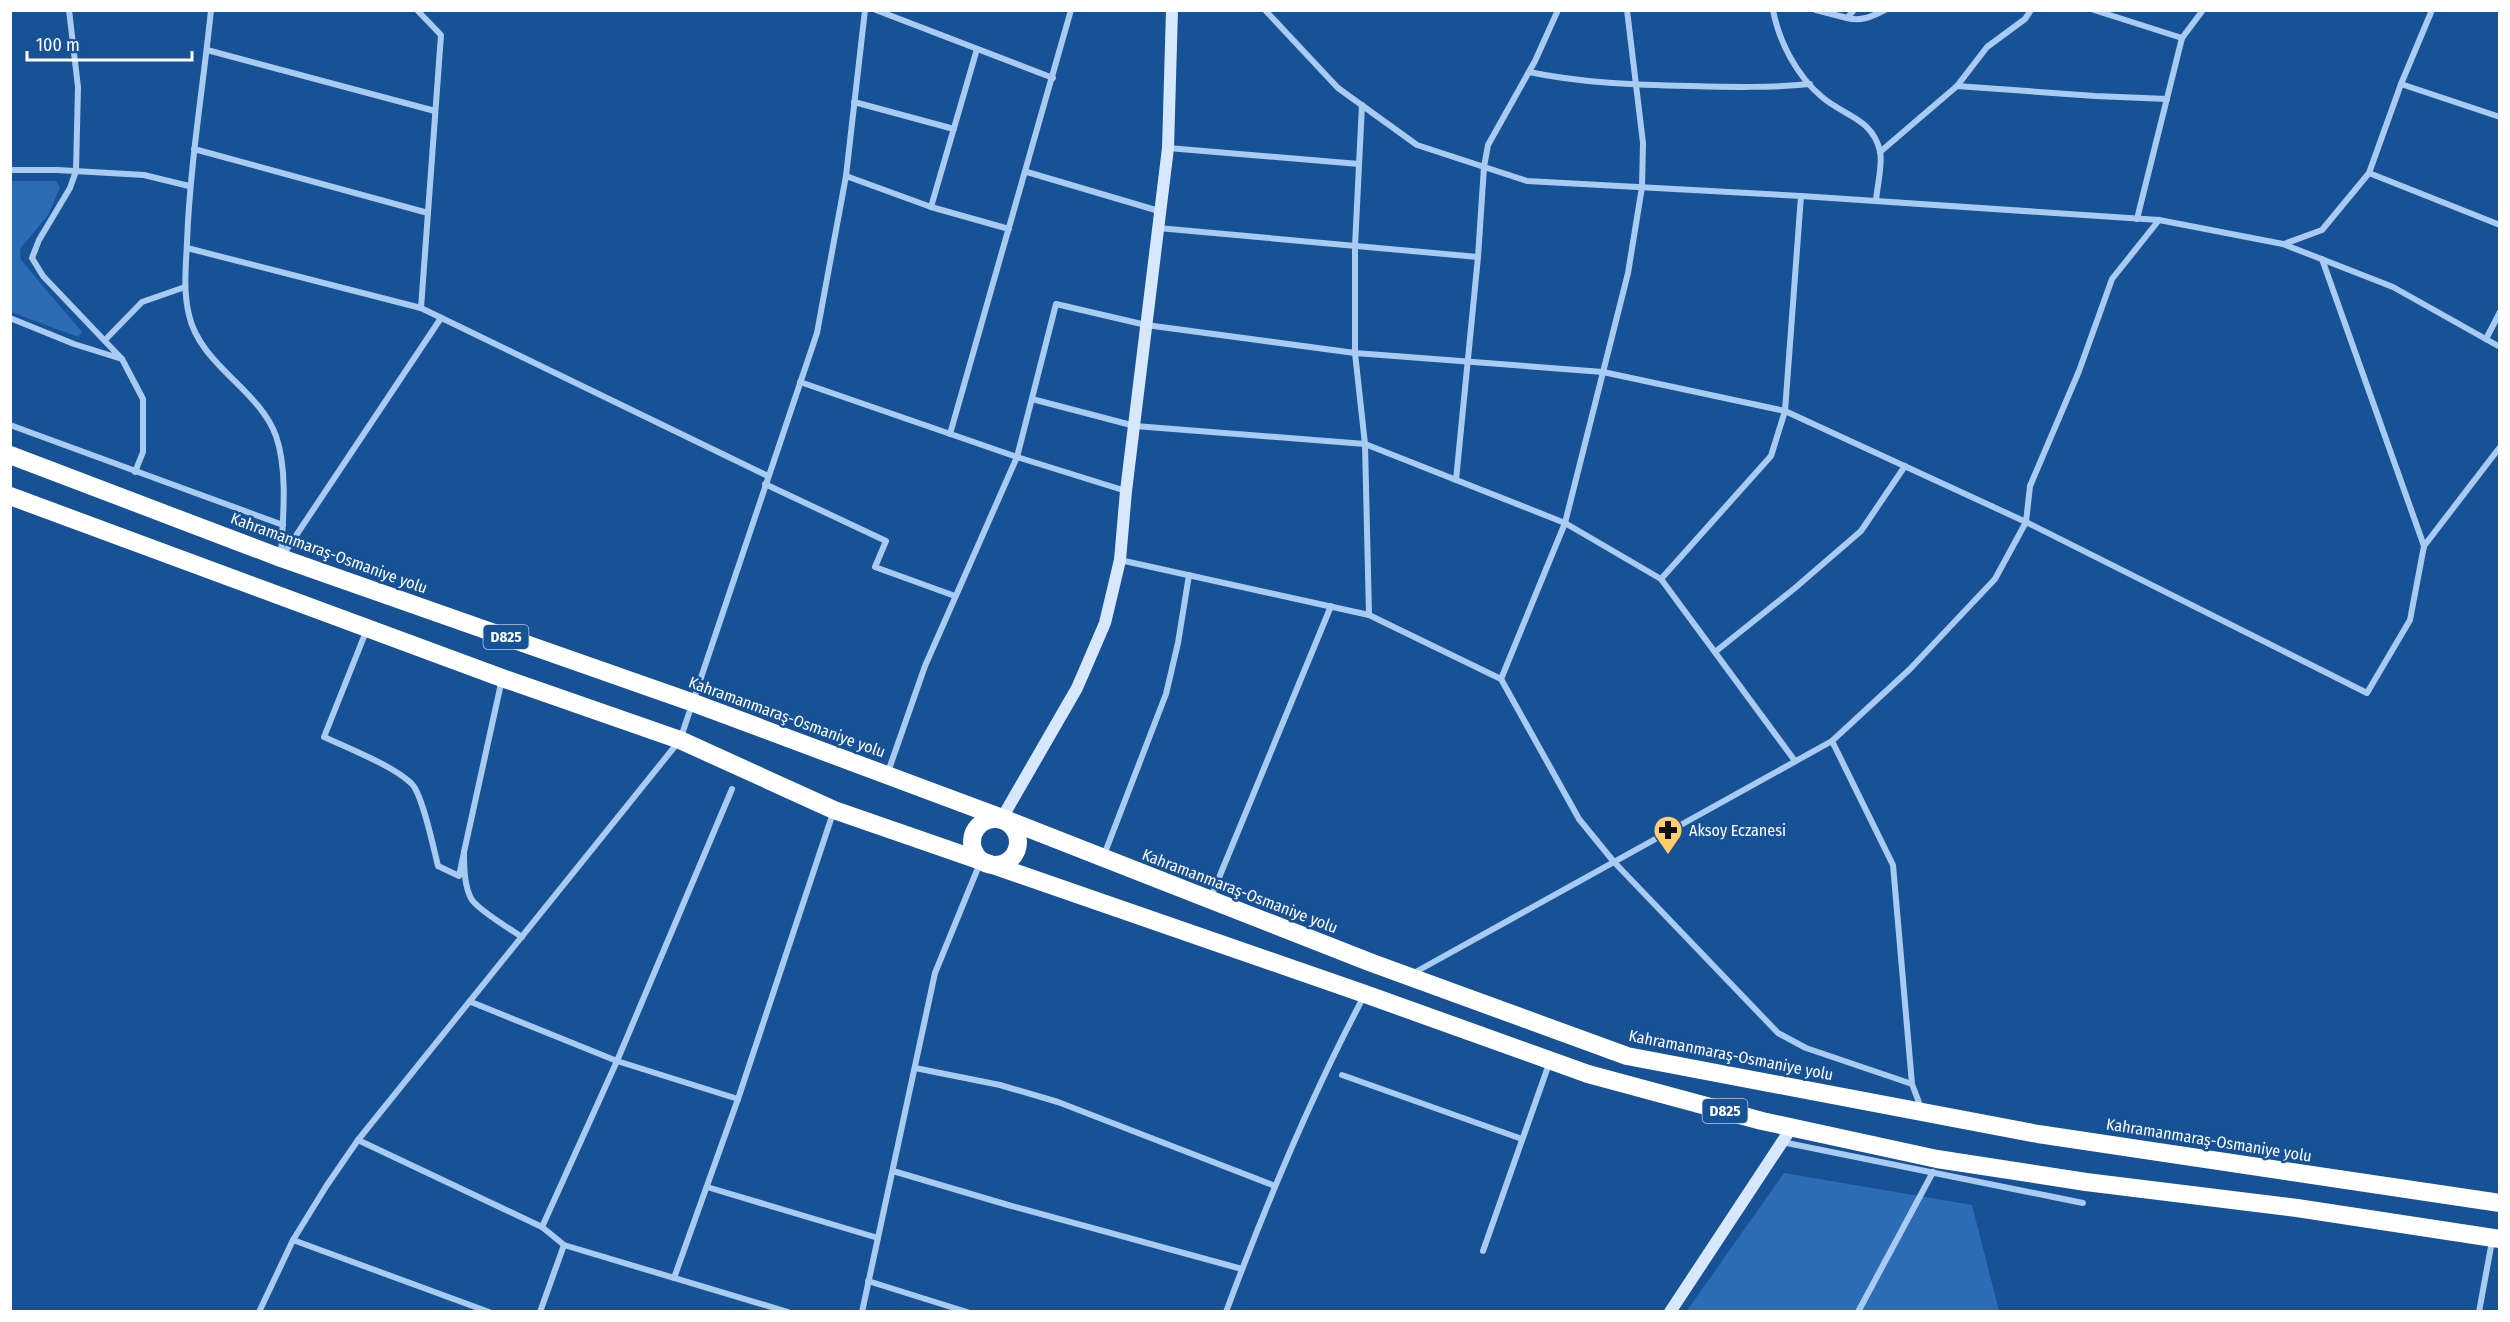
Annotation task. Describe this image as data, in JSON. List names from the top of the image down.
{
  "streets": {
    "highway": ["Kahramanmaraş-Osmaniye yolu", "D825"]
  },
  "crossings": [
    ["Kahramanmaraş-Osmaniye yolu", "D825"]
  ],
  "places": {
    "pharmacy": ["Aksoy Eczanesi"]
  },
  "scale_bar": "100 m"
}
